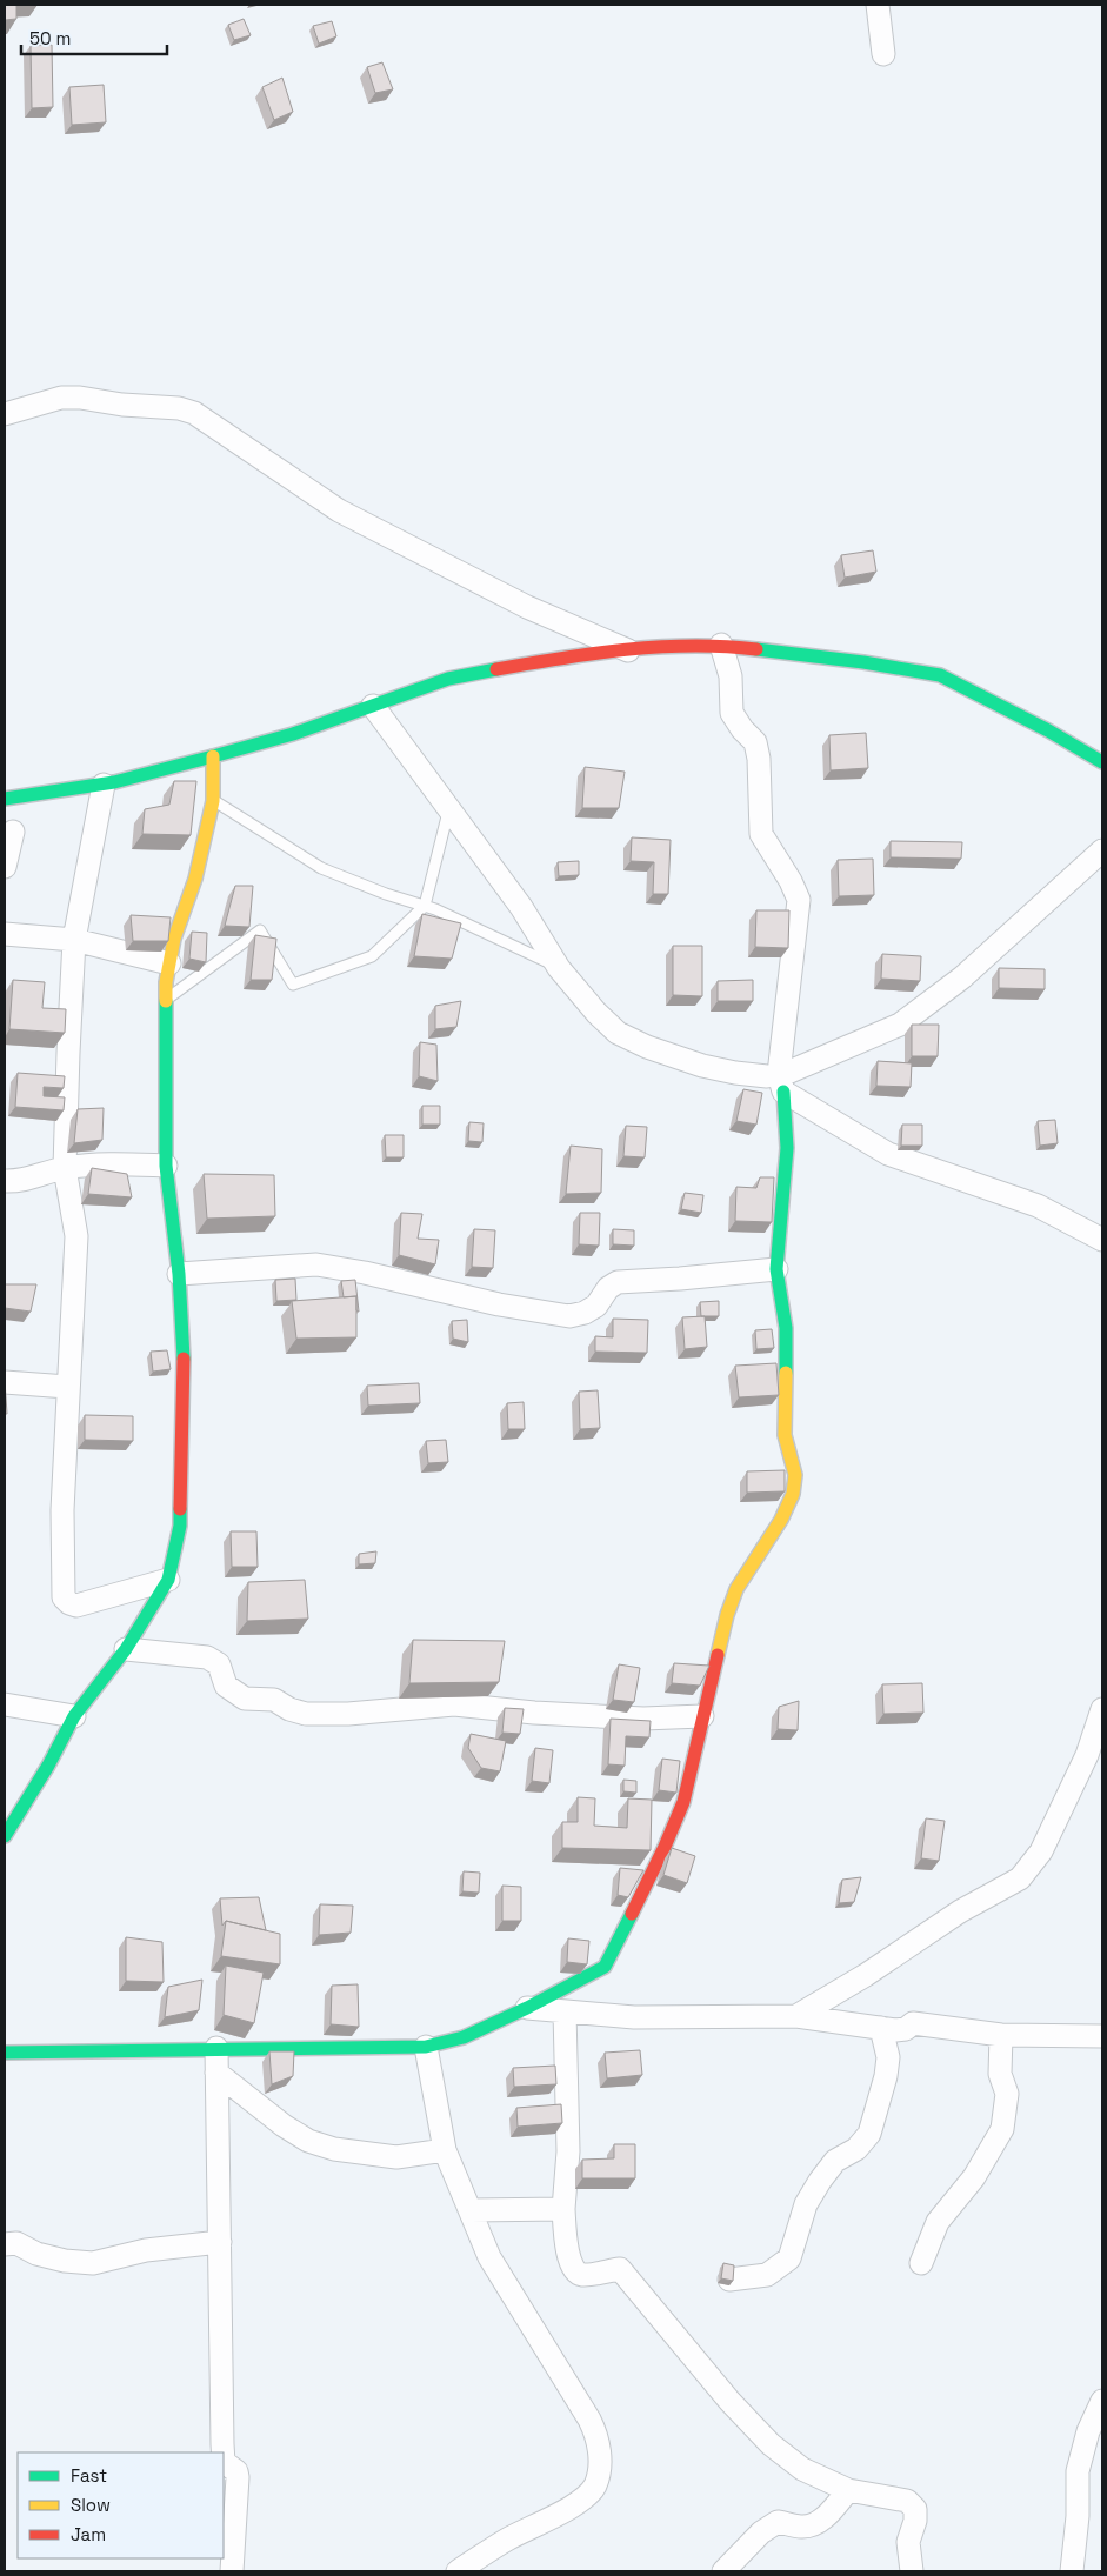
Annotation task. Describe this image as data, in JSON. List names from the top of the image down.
{
  "legend": ["Fast", "Slow", "Jam"],
  "scale_bar": "50 m"
}
